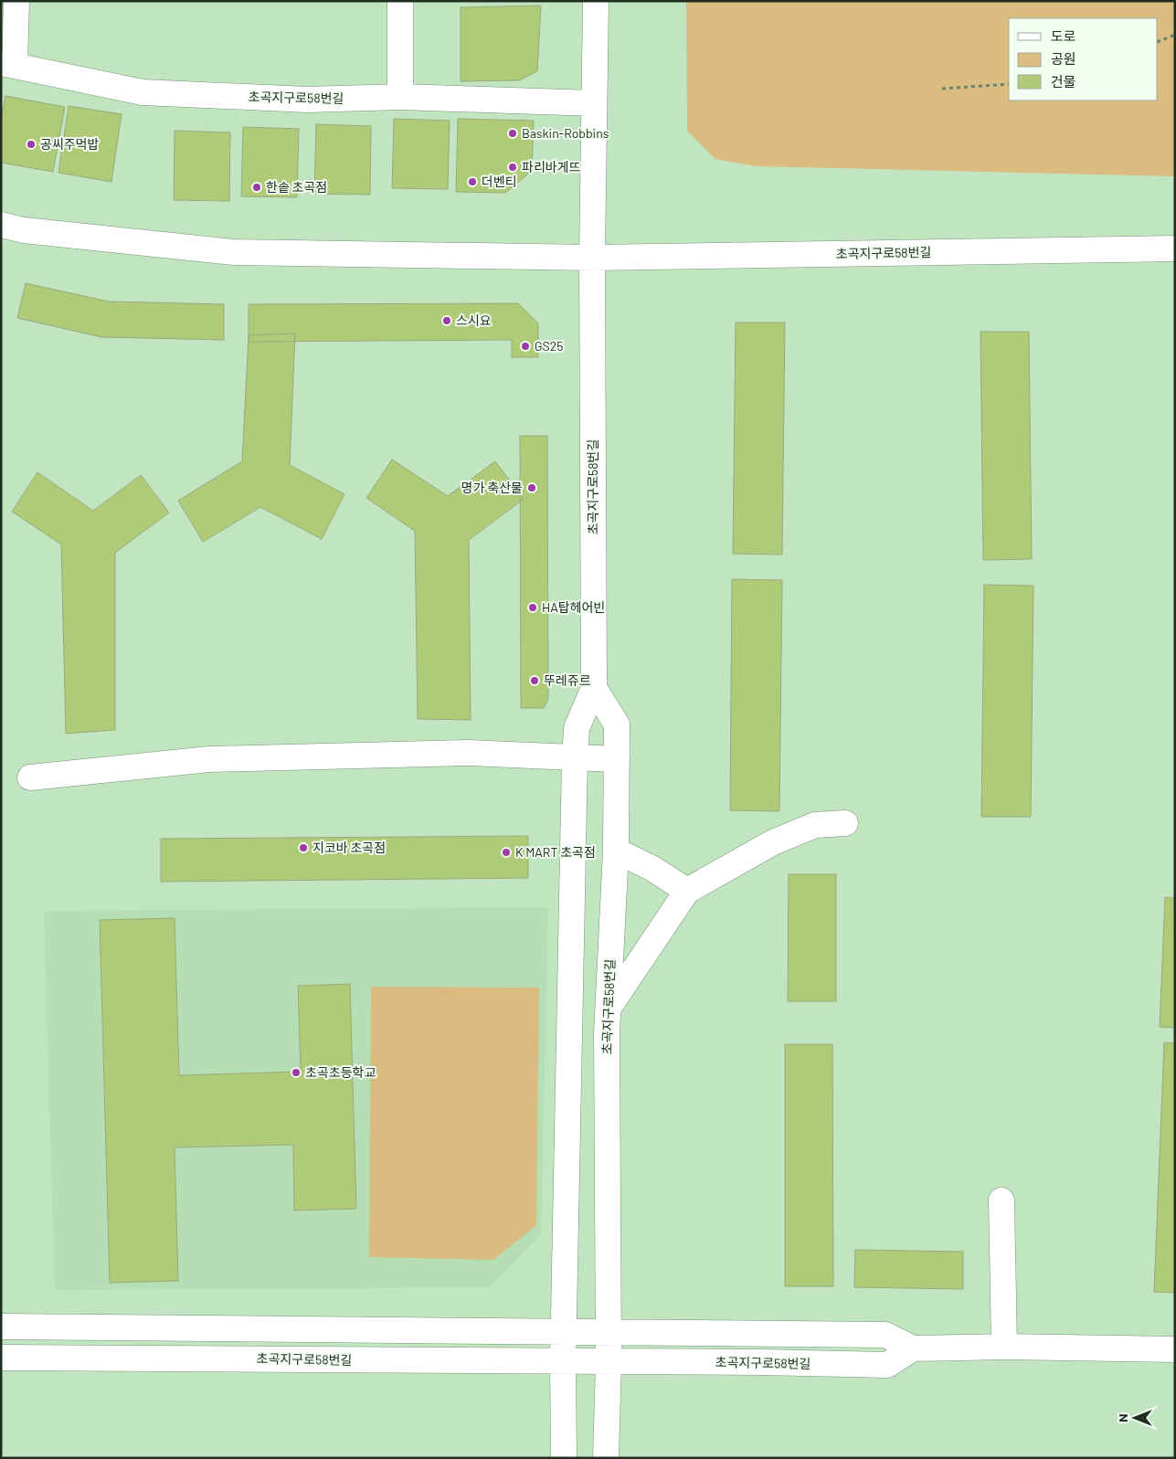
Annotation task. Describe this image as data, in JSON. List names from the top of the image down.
{
  "streets": {
    "street": ["초곡지구로58번길"]
  },
  "places": [
    "Baskin-Robbins",
    "공씨주먹밥",
    "파리바게뜨",
    "더벤티",
    "한솥 초곡점",
    "스시요",
    "GS25",
    "명가 축산물",
    "HA탑헤어빈",
    "뚜레쥬르",
    "지코바 초곡점",
    "K MART 초곡점",
    "초곡초등학교"
  ],
  "legend": ["도로", "공원", "건물"],
  "north": "left"
}
